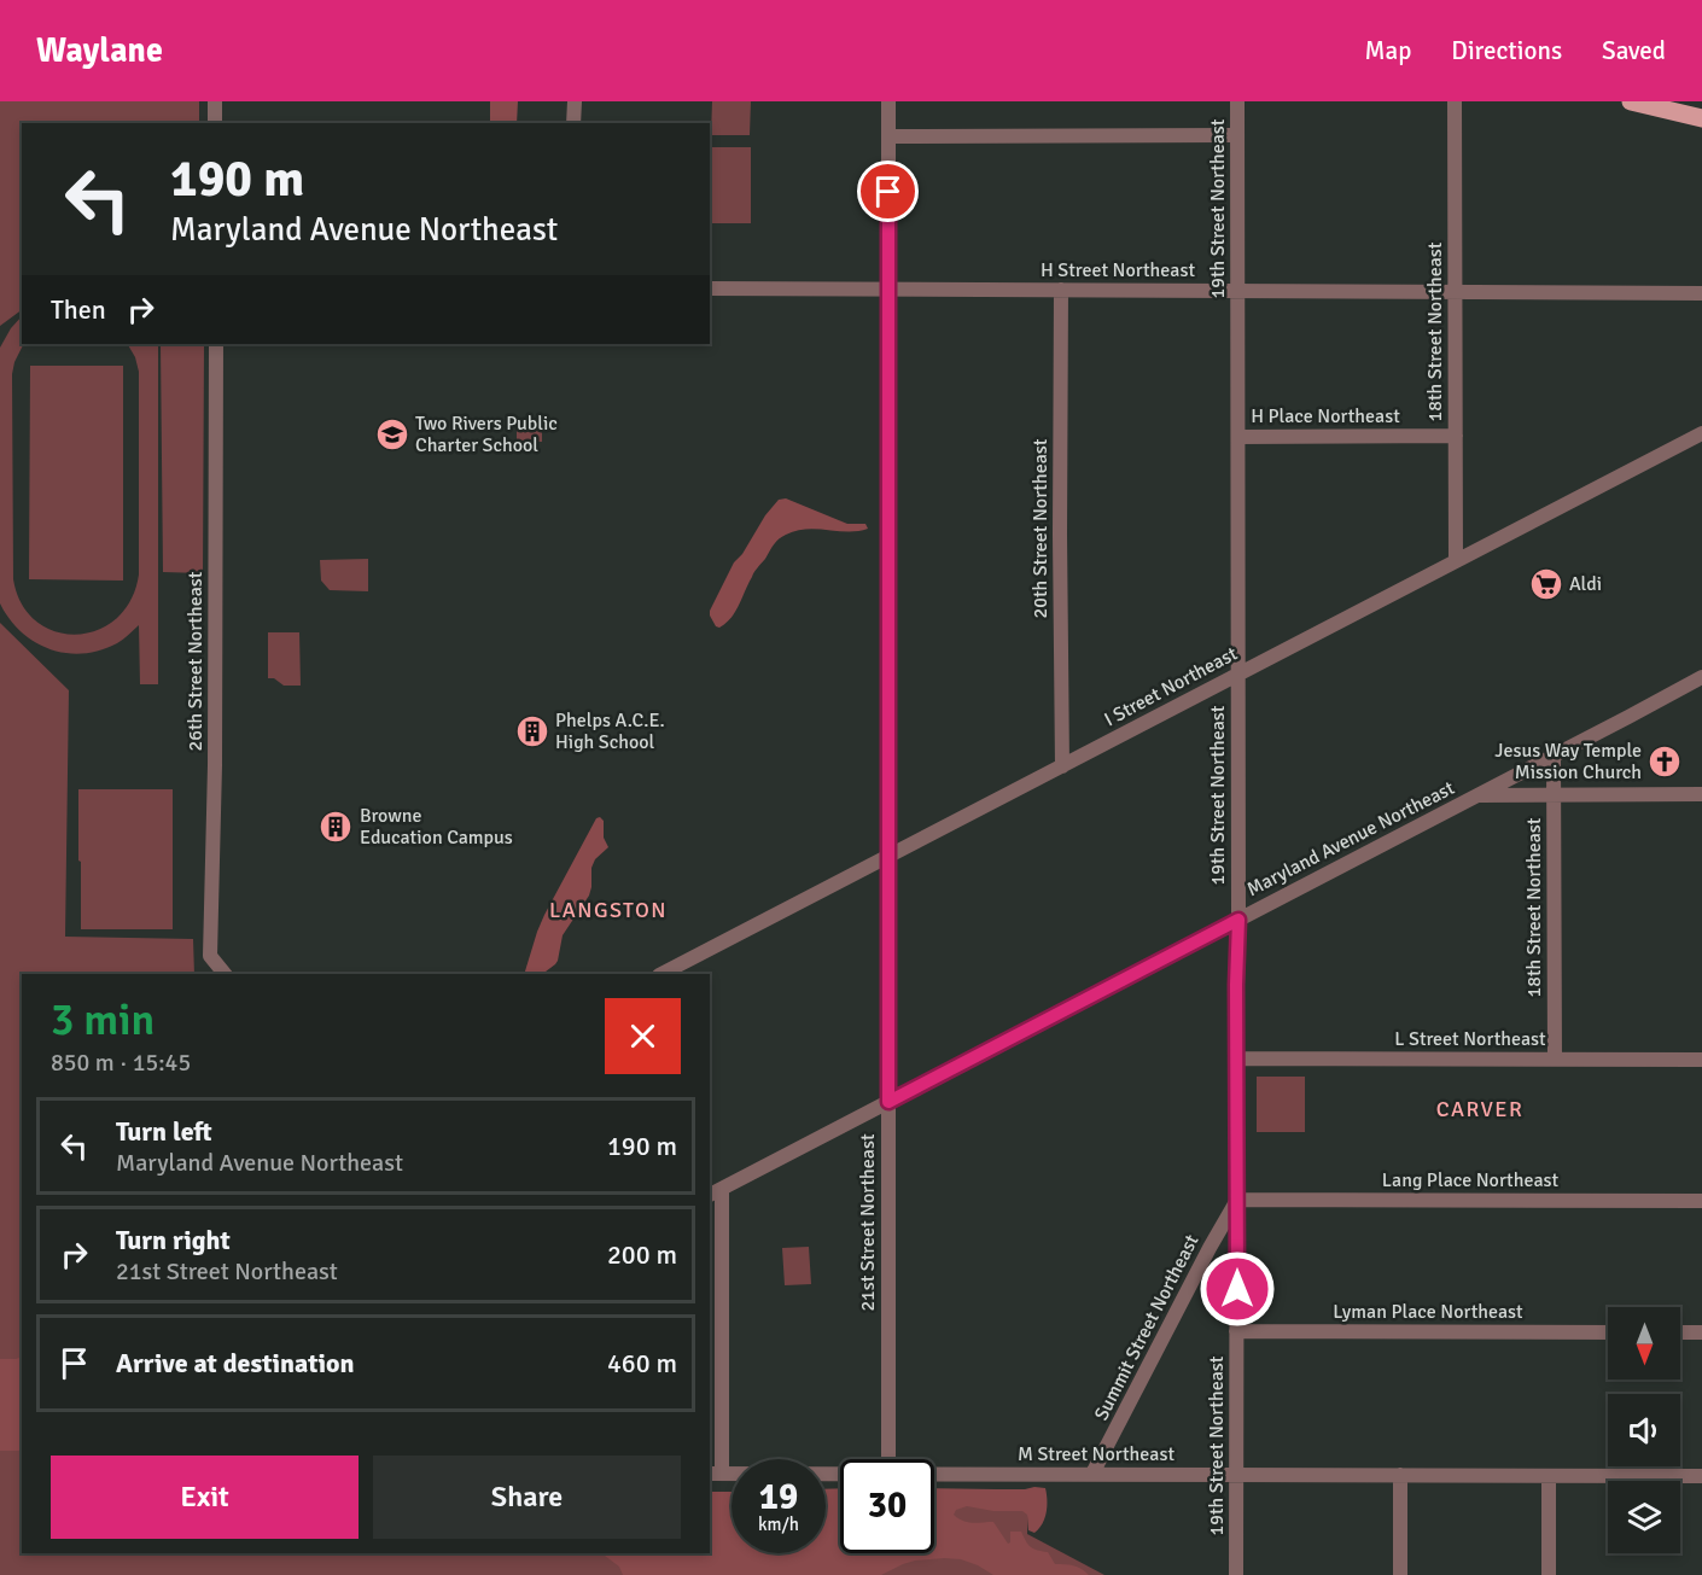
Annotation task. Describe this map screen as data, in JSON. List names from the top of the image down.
{
  "streets": {
    "street": [
      "19th Street Northeast",
      "H Street Northeast",
      "18th Street Northeast",
      "H Place Northeast",
      "20th Street Northeast",
      "26th Street Northeast",
      "I Street Northeast",
      "Maryland Avenue Northeast",
      "L Street Northeast",
      "Lang Place Northeast",
      "21st Street Northeast",
      "Lyman Place Northeast",
      "Summit Street Northeast",
      "M Street Northeast"
    ]
  },
  "crossings": [
    ["19th Street Northeast", "H Street Northeast"],
    ["19th Street Northeast", "H Place Northeast"],
    ["19th Street Northeast", "I Street Northeast"],
    ["19th Street Northeast", "Maryland Avenue Northeast"],
    ["19th Street Northeast", "L Street Northeast"],
    ["19th Street Northeast", "Lang Place Northeast"],
    ["19th Street Northeast", "Lyman Place Northeast"],
    ["19th Street Northeast", "Summit Street Northeast"],
    ["19th Street Northeast", "M Street Northeast"],
    ["H Street Northeast", "18th Street Northeast"],
    ["H Street Northeast", "20th Street Northeast"],
    ["H Street Northeast", "21st Street Northeast"],
    ["18th Street Northeast", "H Place Northeast"],
    ["18th Street Northeast", "I Street Northeast"],
    ["18th Street Northeast", "Maryland Avenue Northeast"],
    ["18th Street Northeast", "L Street Northeast"],
    ["20th Street Northeast", "I Street Northeast"],
    ["I Street Northeast", "21st Street Northeast"],
    ["Maryland Avenue Northeast", "21st Street Northeast"],
    ["Lang Place Northeast", "Summit Street Northeast"],
    ["Summit Street Northeast", "M Street Northeast"]
  ],
  "districts": ["LANGSTON", "CARVER"],
  "places": {
    "school or university": ["Two Rivers Public Charter School"],
    "supermarket": ["Aldi"],
    "building": ["Phelps A.C.E. High School", "Browne Education Campus"],
    "church": ["Jesus Way Temple Mission Church"]
  },
  "north": "bottom",
  "page": {
    "header": "Waylane",
    "nav": ["Map", "Directions", "Saved"],
    "turn": ["190 m", "Maryland Avenue Northeast"],
    "then": "Then",
    "heading": ["3 min", "850 m · 15:45"],
    "list": [
      {
        "name": "Turn left",
        "note": "Maryland Avenue Northeast",
        "value": "190 m"
      },
      {
        "name": "Turn right",
        "note": "21st Street Northeast",
        "value": "200 m"
      },
      {
        "name": "Arrive at destination",
        "value": "460 m"
      }
    ],
    "buttons": ["Exit", "Share"],
    "speed": "19 km/h",
    "limit": "30"
  }
}
